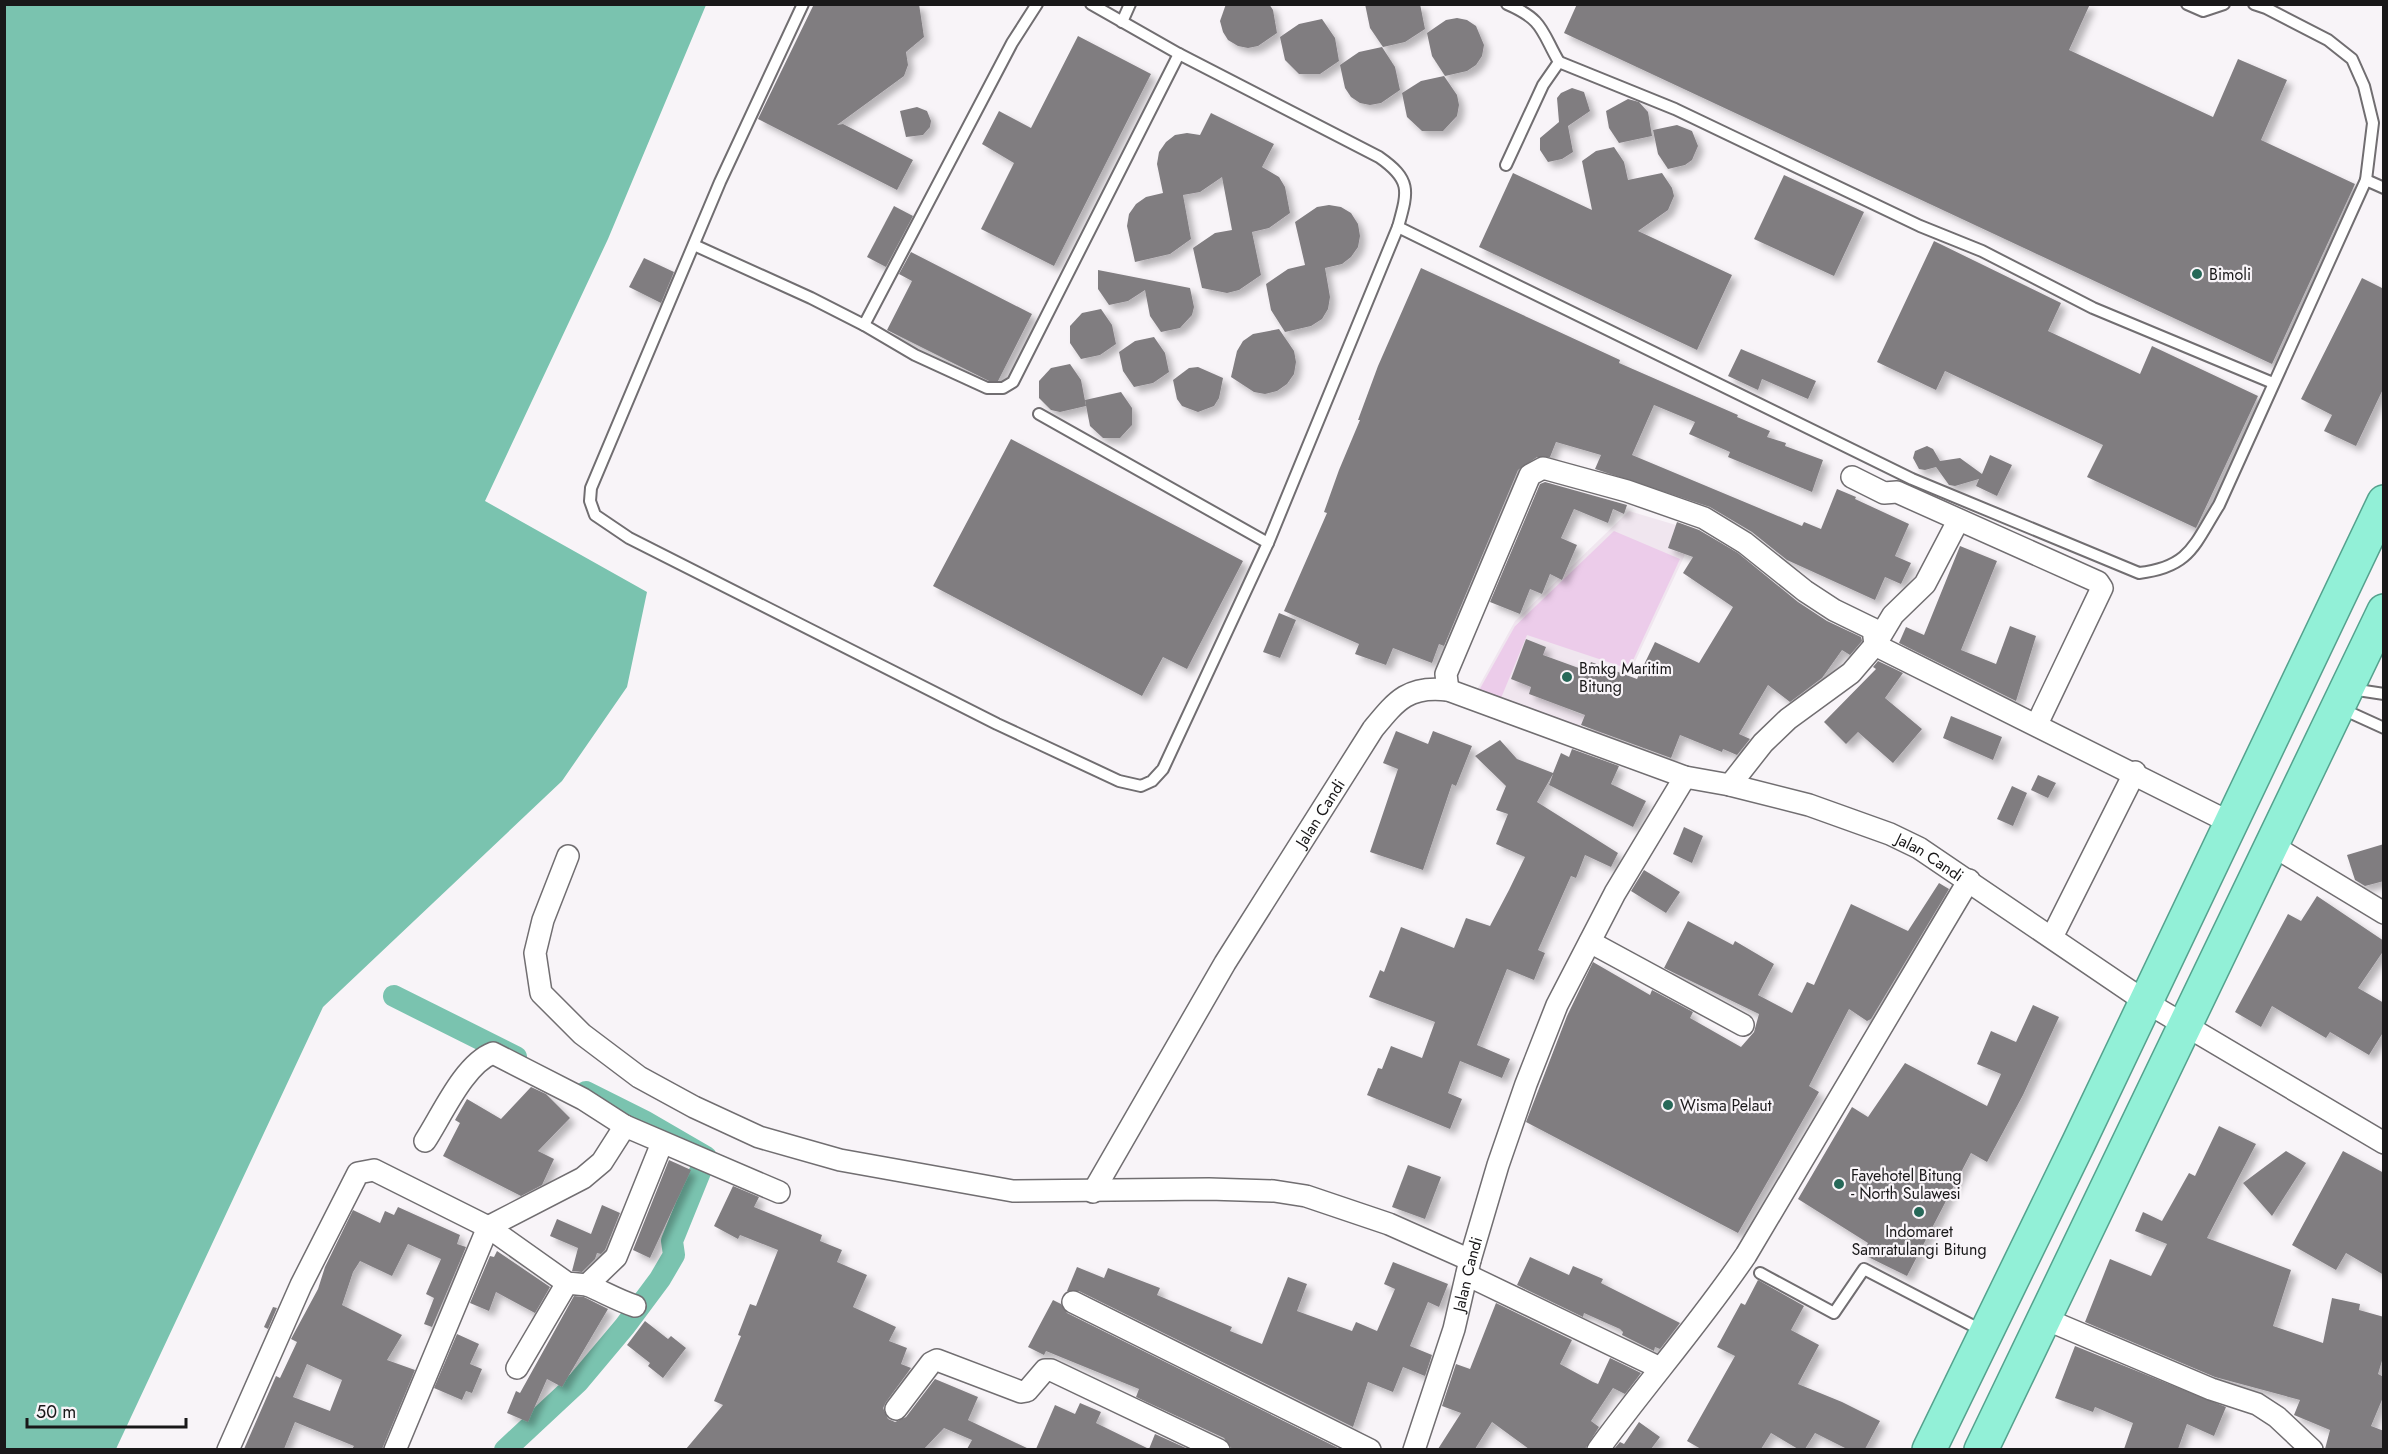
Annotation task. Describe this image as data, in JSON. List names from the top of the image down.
{
  "streets": {
    "street": ["Jalan Candi"]
  },
  "places": [
    "Bimoli",
    "Bmkg Maritim Bitung",
    "Wisma Pelaut",
    "Favehotel Bitung - North Sulawesi",
    "Indomaret Samratulangi Bitung"
  ],
  "scale_bar": "50 m"
}
